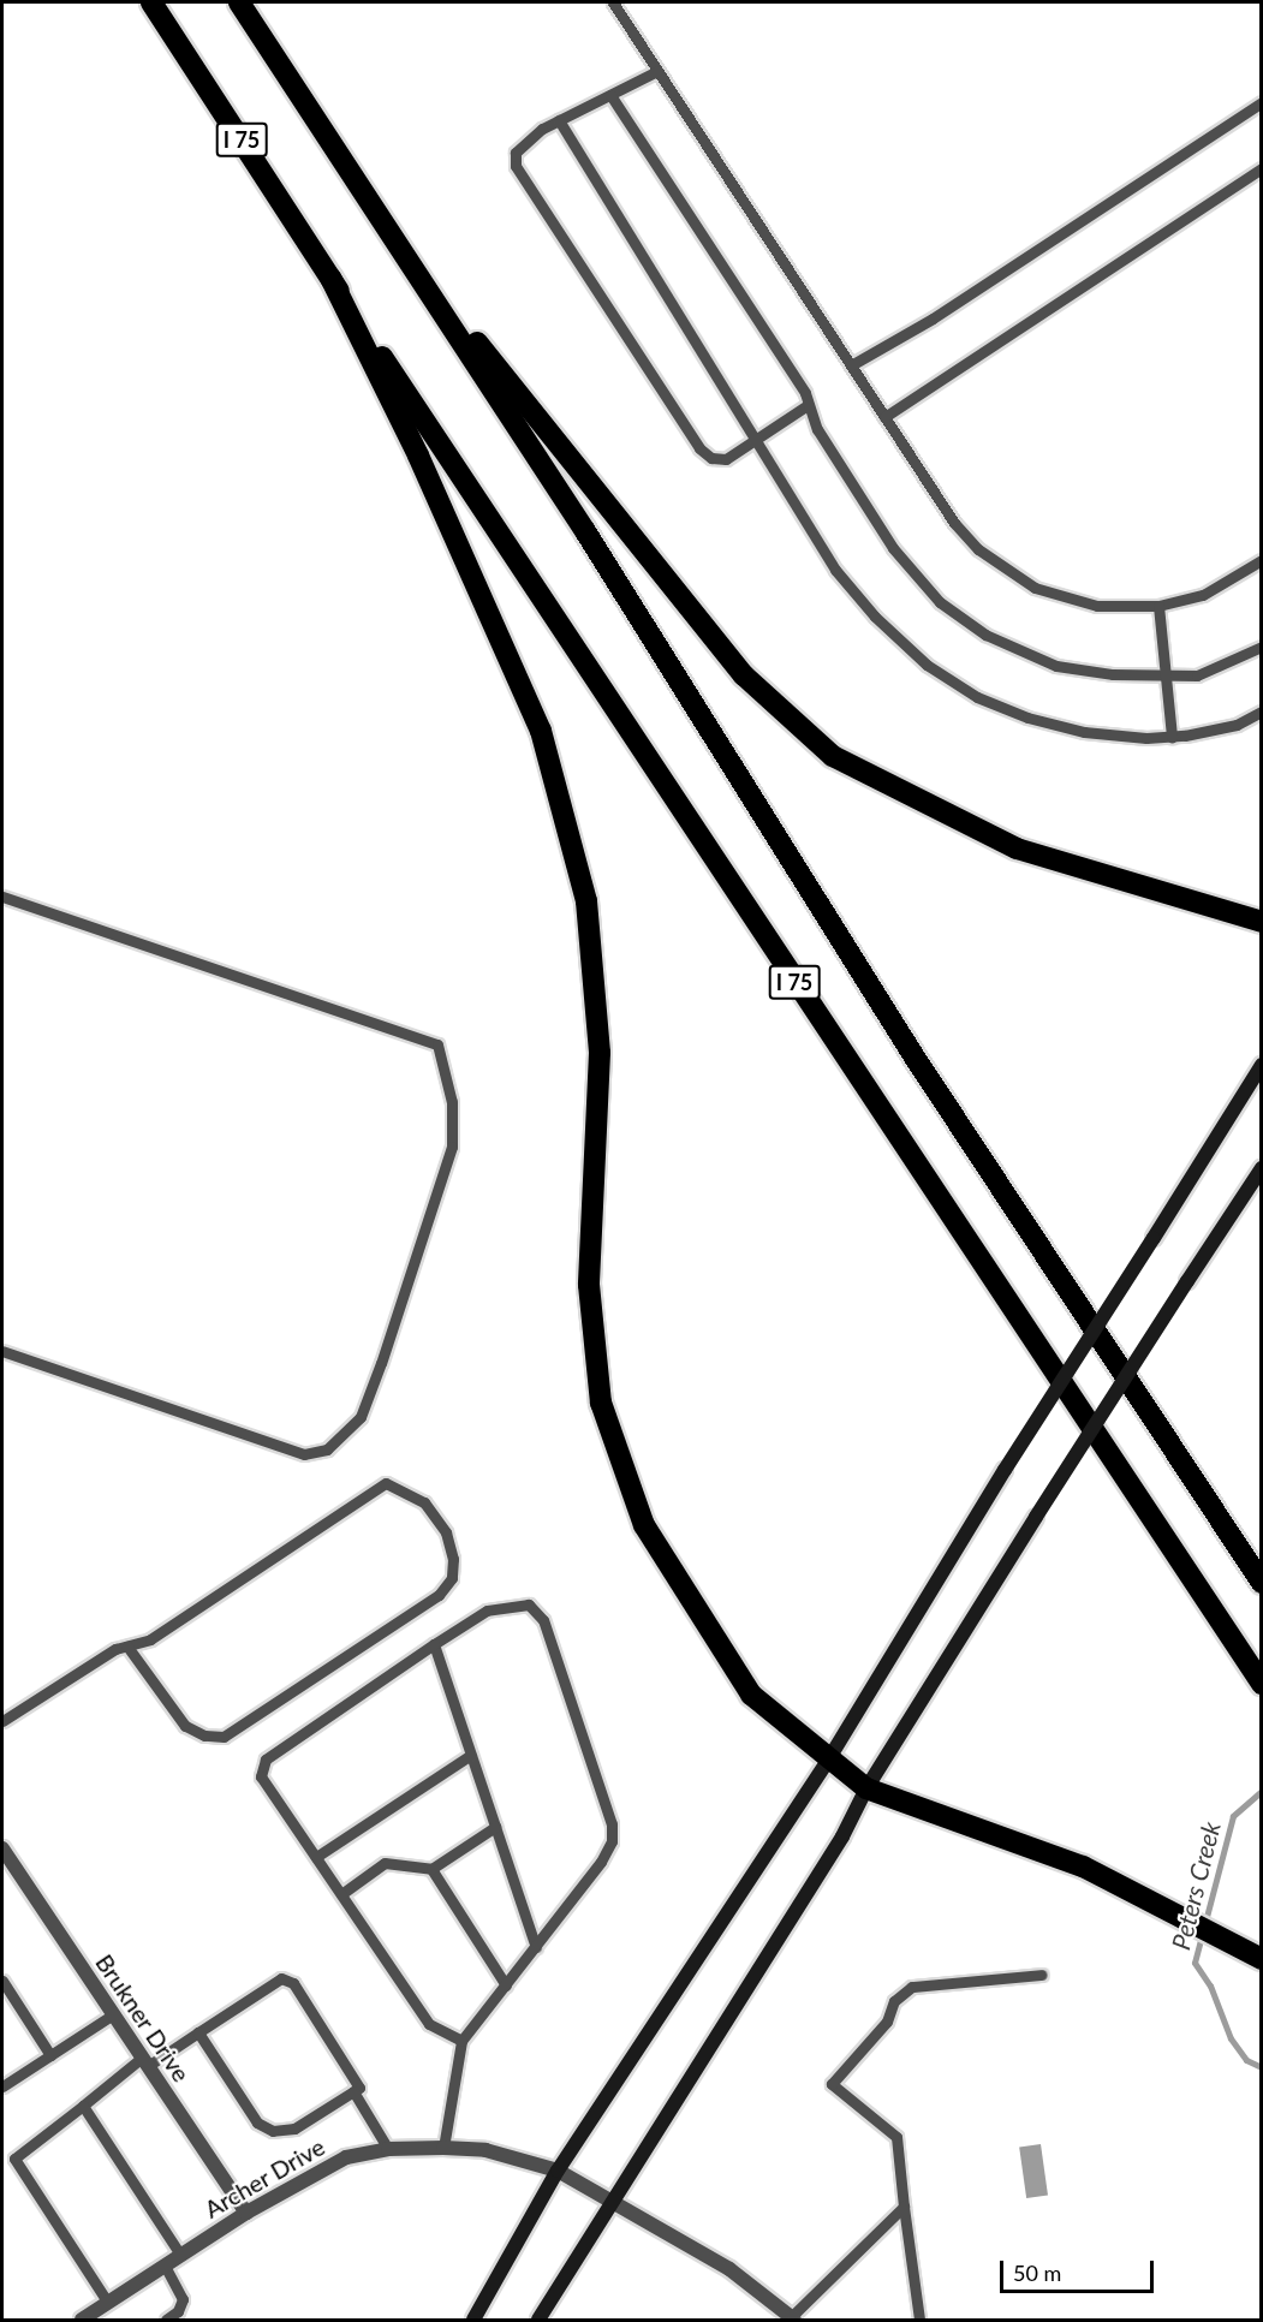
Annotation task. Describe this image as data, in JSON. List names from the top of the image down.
{
  "streets": {
    "highway": ["I 75"],
    "street": ["Brukner Drive", "Archer Drive"]
  },
  "crossings": [
    ["Brukner Drive", "Archer Drive"]
  ],
  "water": ["Peters Creek"],
  "scale_bar": "50 m"
}
